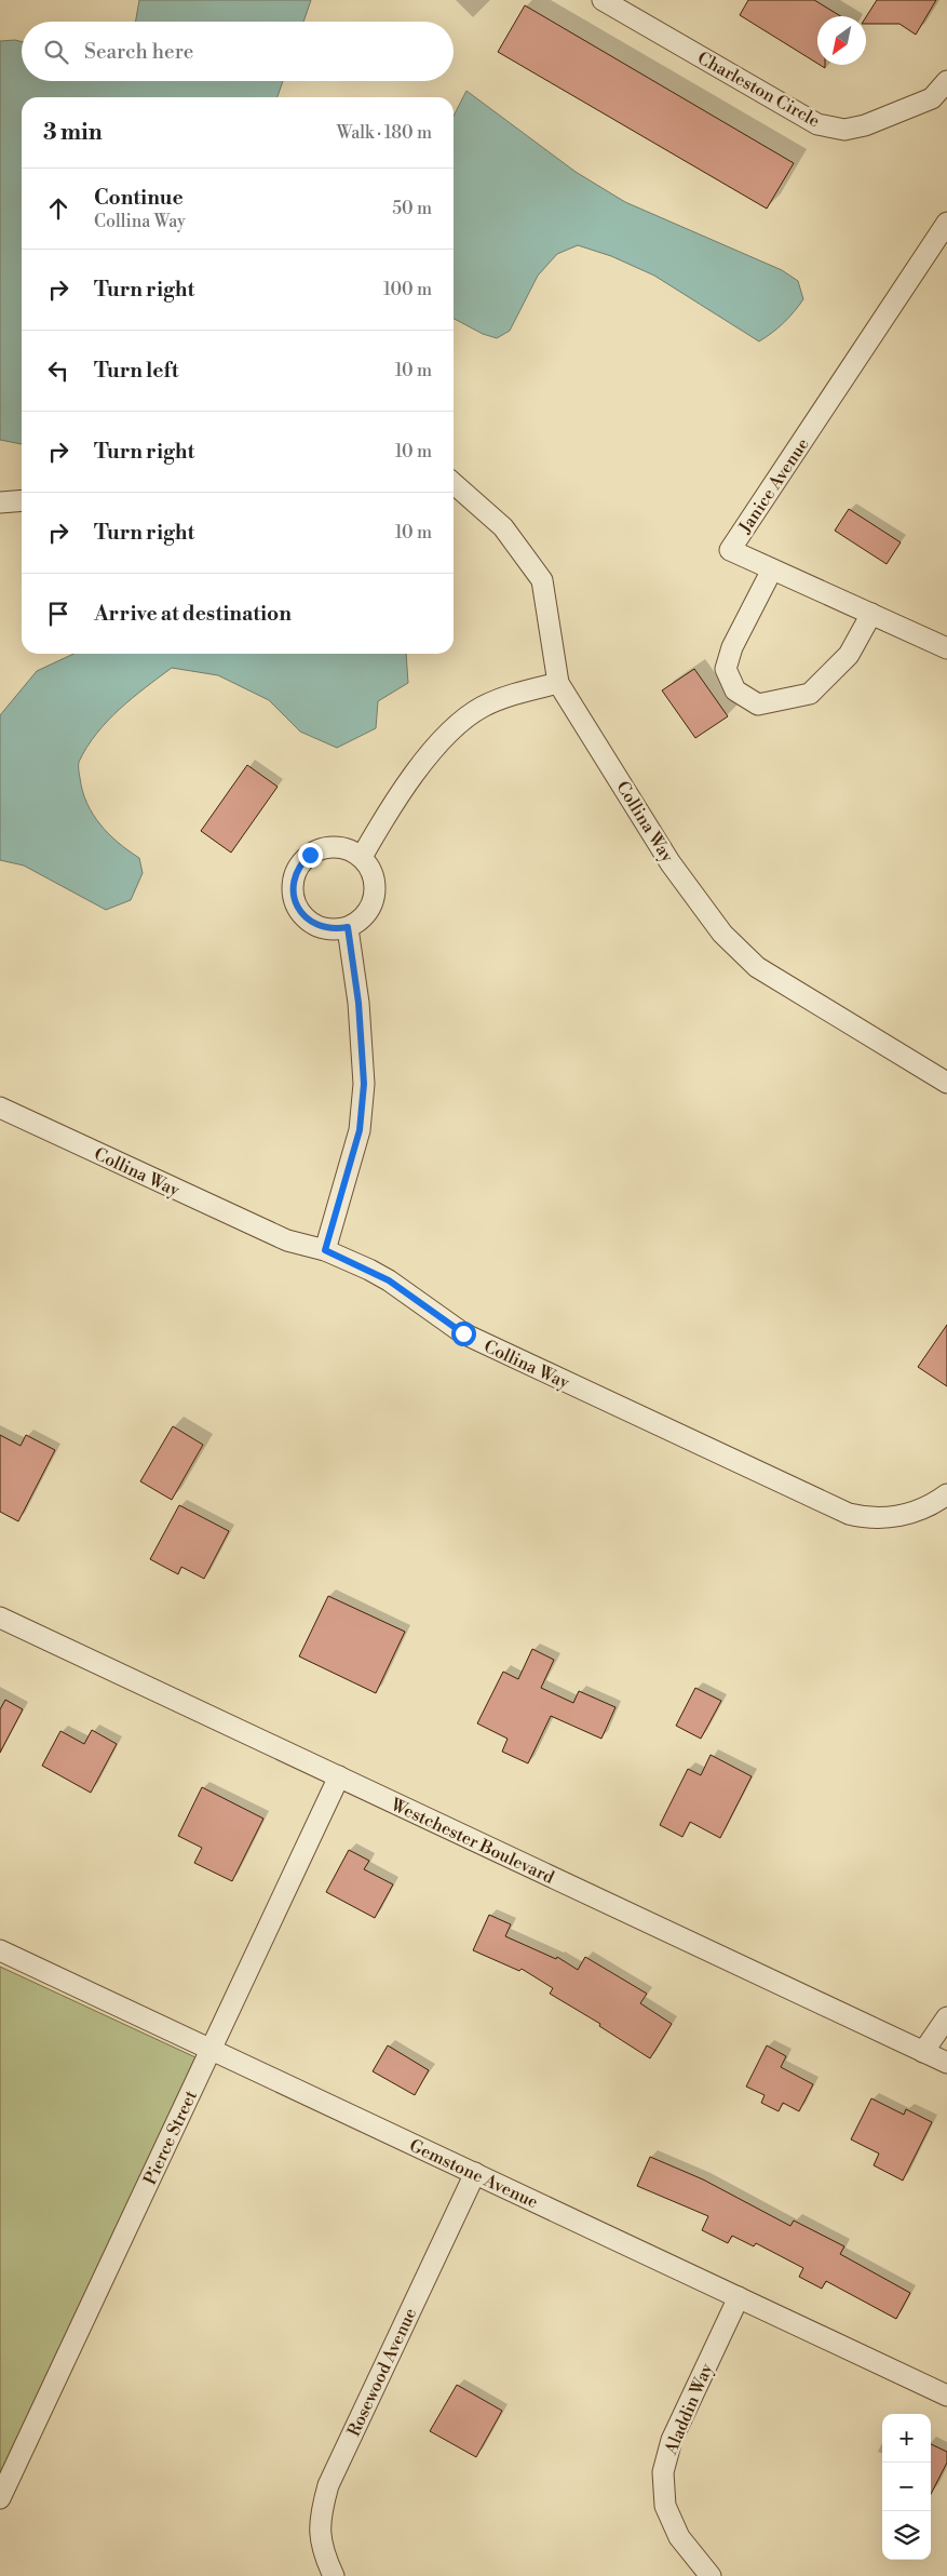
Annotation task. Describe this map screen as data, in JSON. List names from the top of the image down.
{
  "streets": {
    "street": [
      "Charleston Circle",
      "Janice Avenue",
      "Collina Way",
      "Westchester Boulevard",
      "Pierce Street",
      "Gemstone Avenue",
      "Rosewood Avenue",
      "Aladdin Way"
    ]
  },
  "crossings": [
    ["Westchester Boulevard", "Pierce Street"],
    ["Pierce Street", "Gemstone Avenue"],
    ["Gemstone Avenue", "Rosewood Avenue"],
    ["Gemstone Avenue", "Aladdin Way"]
  ],
  "north": "bottom left",
  "page": {
    "search": "Search here",
    "heading": ["3 min", "Walk · 180 m"],
    "list": [
      ["Continue", "Collina Way", "50 m"],
      ["Turn right", "100 m"],
      ["Turn left", "10 m"],
      ["Turn right", "10 m"],
      ["Turn right", "10 m"],
      "Arrive at destination"
    ],
    "map_buttons": ["+", "−"]
  }
}
